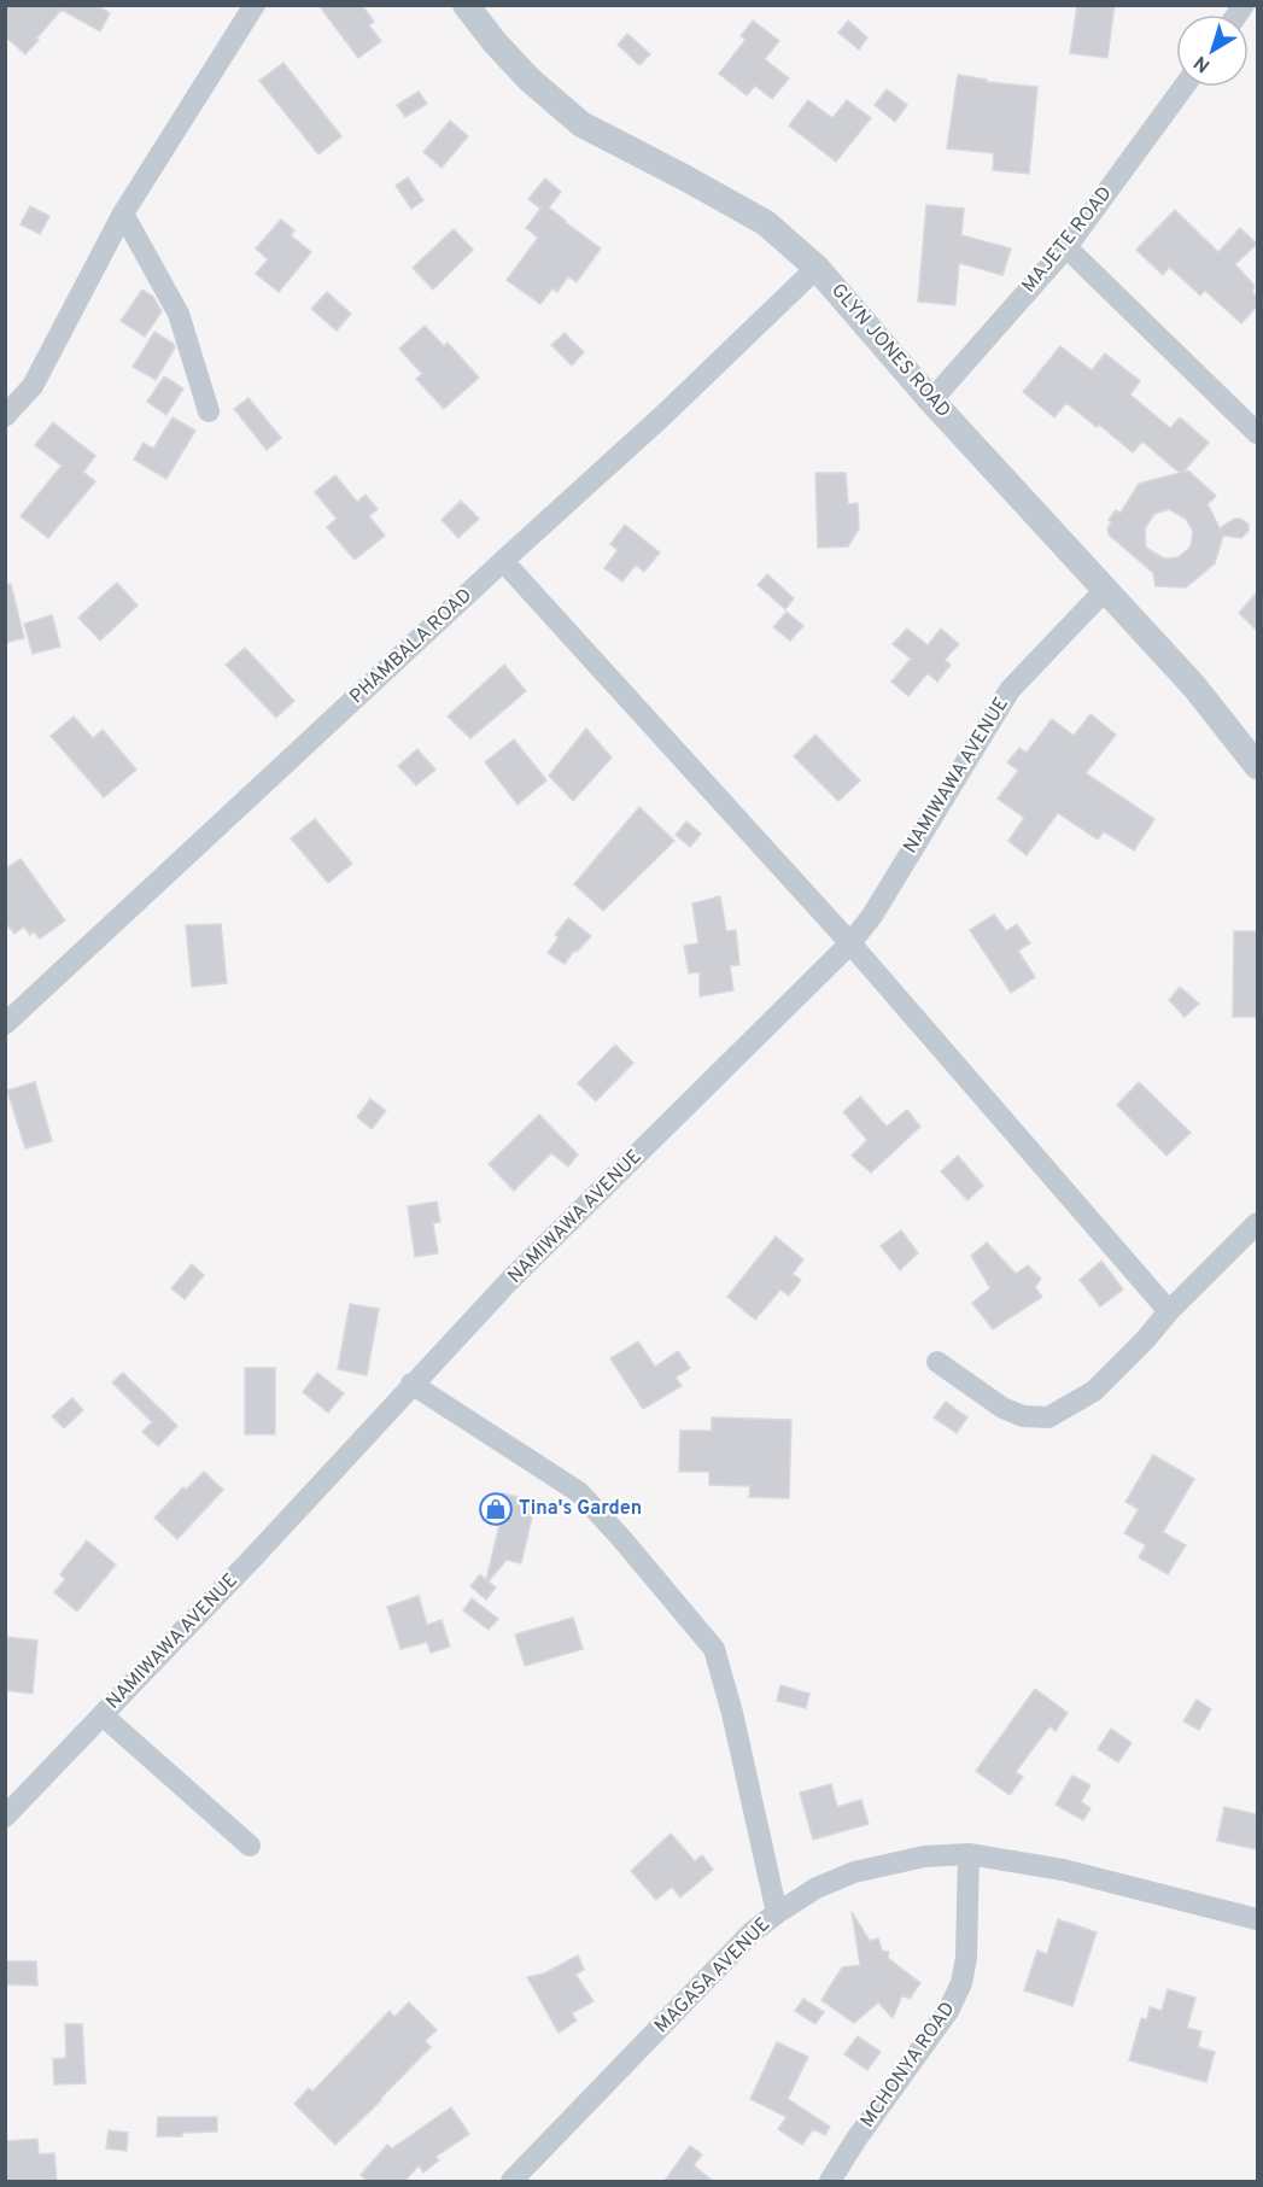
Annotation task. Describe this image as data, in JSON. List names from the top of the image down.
{
  "streets": {
    "street": [
      "MAJETE ROAD",
      "GLYN JONES ROAD",
      "PHAMBALA ROAD",
      "NAMIWAWA AVENUE",
      "MAGASA AVENUE",
      "MCHONYA ROAD"
    ]
  },
  "crossings": [
    ["MAJETE ROAD", "GLYN JONES ROAD"],
    ["GLYN JONES ROAD", "PHAMBALA ROAD"],
    ["GLYN JONES ROAD", "NAMIWAWA AVENUE"],
    ["MAGASA AVENUE", "MCHONYA ROAD"]
  ],
  "places": {
    "shop": ["Tina's Garden"]
  },
  "north": "bottom left"
}
